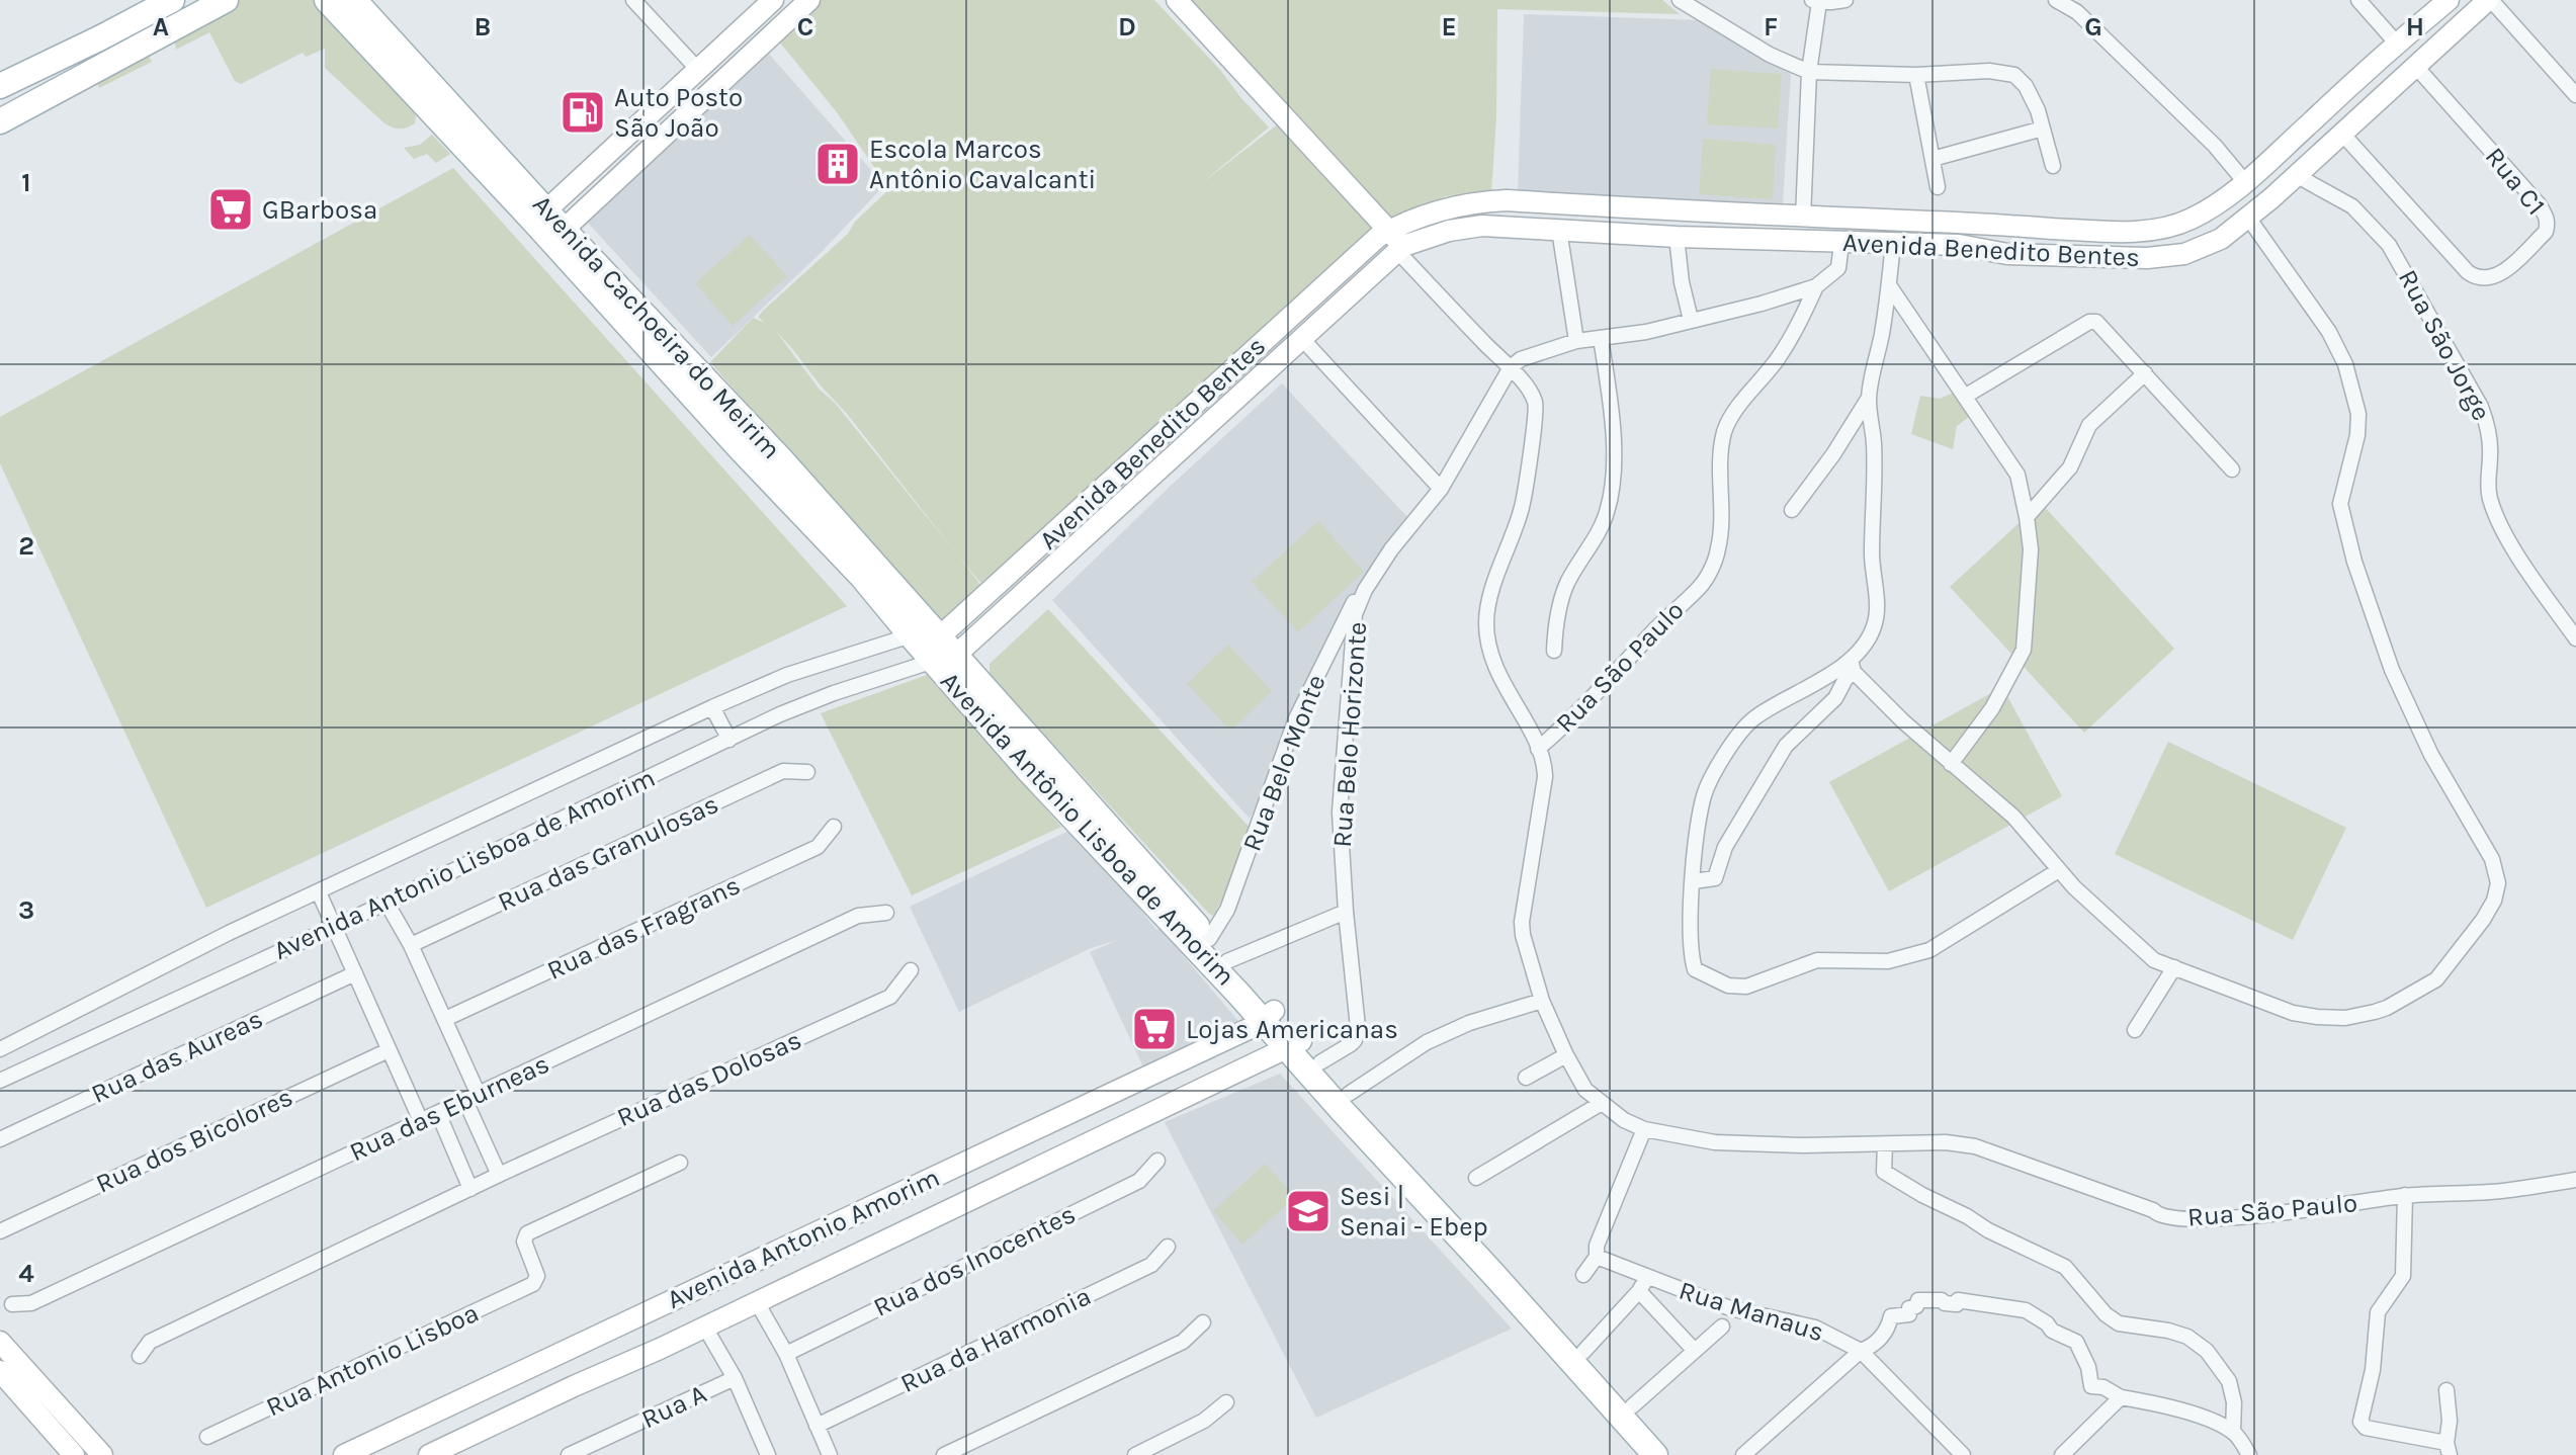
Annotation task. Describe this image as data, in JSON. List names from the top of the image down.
{
  "streets": {
    "main road": ["Avenida Cachoeira do Meirim", "Avenida Antônio Lisboa de Amorim"],
    "street": [
      "Rua C1",
      "Avenida Benedito Bentes",
      "Rua São Jorge",
      "Rua São Paulo",
      "Rua Belo Horizonte",
      "Rua Belo Monte",
      "Rua das Granulosas",
      "Avenida Antonio Lisboa de Amorim",
      "Rua das Fragrans",
      "Rua das Aureas",
      "Rua das Dolosas",
      "Rua das Eburneas",
      "Rua dos Bicolores",
      "Avenida Antonio Amorim",
      "Rua dos Inocentes",
      "Rua Manaus",
      "Rua da Harmonia",
      "Rua Antonio Lisboa",
      "Rua A"
    ]
  },
  "crossings": [
    ["Rua C1", "Avenida Benedito Bentes"],
    ["Avenida Benedito Bentes", "Avenida Cachoeira do Meirim"],
    ["Avenida Benedito Bentes", "Rua São Jorge"],
    ["Avenida Benedito Bentes", "Avenida Antônio Lisboa de Amorim"],
    ["Avenida Benedito Bentes", "Avenida Antonio Lisboa de Amorim"],
    ["Avenida Cachoeira do Meirim", "Avenida Antônio Lisboa de Amorim"],
    ["Avenida Cachoeira do Meirim", "Avenida Antonio Lisboa de Amorim"],
    ["Rua Belo Horizonte", "Rua Belo Monte"],
    ["Rua Belo Horizonte", "Avenida Antônio Lisboa de Amorim"],
    ["Rua Belo Monte", "Avenida Antônio Lisboa de Amorim"],
    ["Avenida Antônio Lisboa de Amorim", "Avenida Antonio Lisboa de Amorim"],
    ["Avenida Antônio Lisboa de Amorim", "Avenida Antonio Amorim"],
    ["Avenida Antonio Amorim", "Rua dos Inocentes"],
    ["Avenida Antonio Amorim", "Rua da Harmonia"],
    ["Avenida Antonio Amorim", "Rua A"]
  ],
  "places": {
    "fuel station": ["Auto Posto São João"],
    "building": ["Escola Marcos Antônio Cavalcanti"],
    "supermarket": ["GBarbosa", "Lojas Americanas"],
    "school or university": ["Sesi | Senai - Ebep"]
  },
  "grid": {
    "columns": [
      "A",
      "B",
      "C",
      "D",
      "E",
      "F",
      "G",
      "H"
    ],
    "rows": [
      "1",
      "2",
      "3",
      "4"
    ]
  }
}
